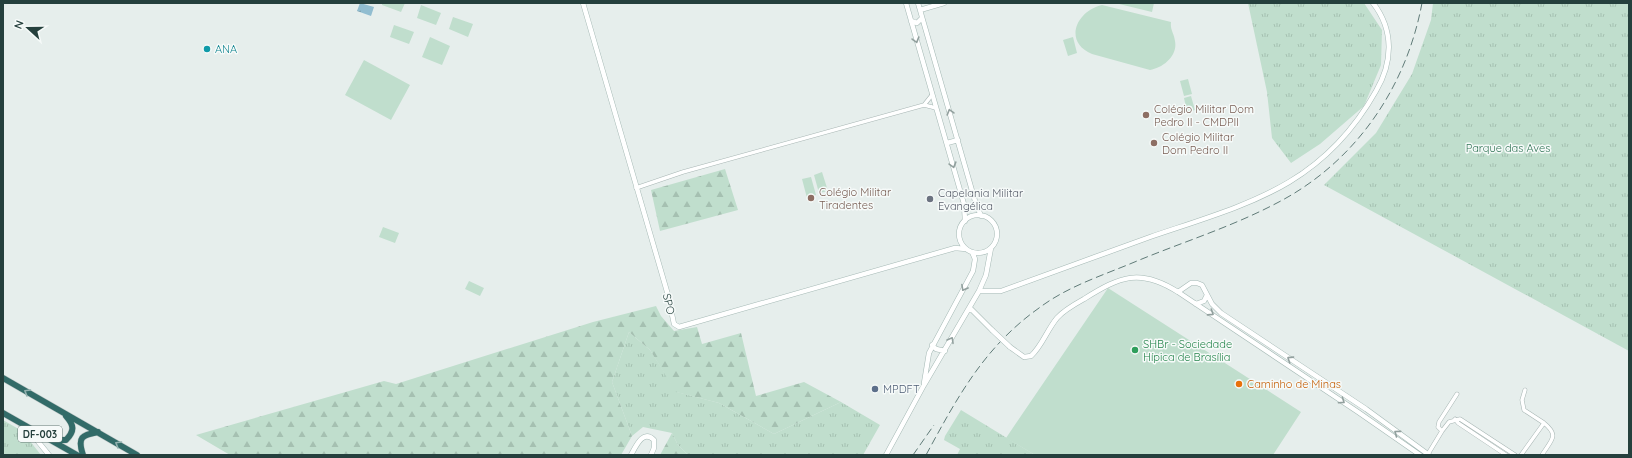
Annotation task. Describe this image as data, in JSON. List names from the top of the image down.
{
  "streets": {
    "highway": ["DF-003"],
    "street": ["SPO"]
  },
  "parks": ["Parque das Aves"],
  "places": [
    "ANA",
    "Colégio Militar Dom Pedro II - CMDPII",
    "Colégio Militar Dom Pedro II",
    "Colégio Militar Tiradentes",
    "Capelania Militar Evangélica",
    "SHBr - Sociedade Hípica de Brasília",
    "Caminho de Minas",
    "MPDFT"
  ],
  "north": "left"
}
